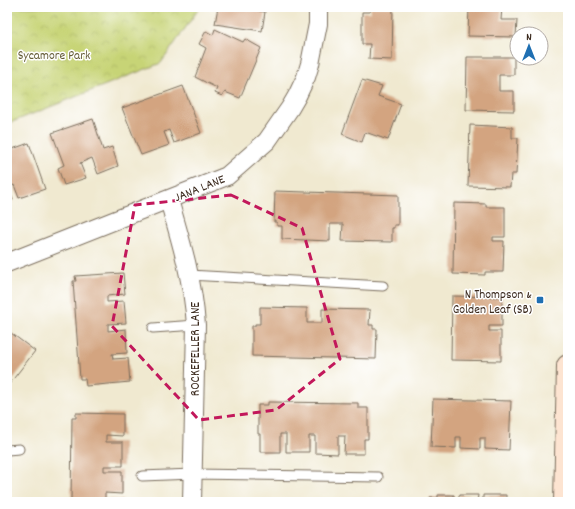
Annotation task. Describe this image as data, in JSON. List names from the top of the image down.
{
  "streets": {
    "street": ["JANA LANE", "ROCKEFELLER LANE"]
  },
  "crossings": [
    ["JANA LANE", "ROCKEFELLER LANE"]
  ],
  "parks": ["Sycamore Park"],
  "places": {
    "transit": ["N Thompson & Golden Leaf (SB)"]
  },
  "north": "top"
}
